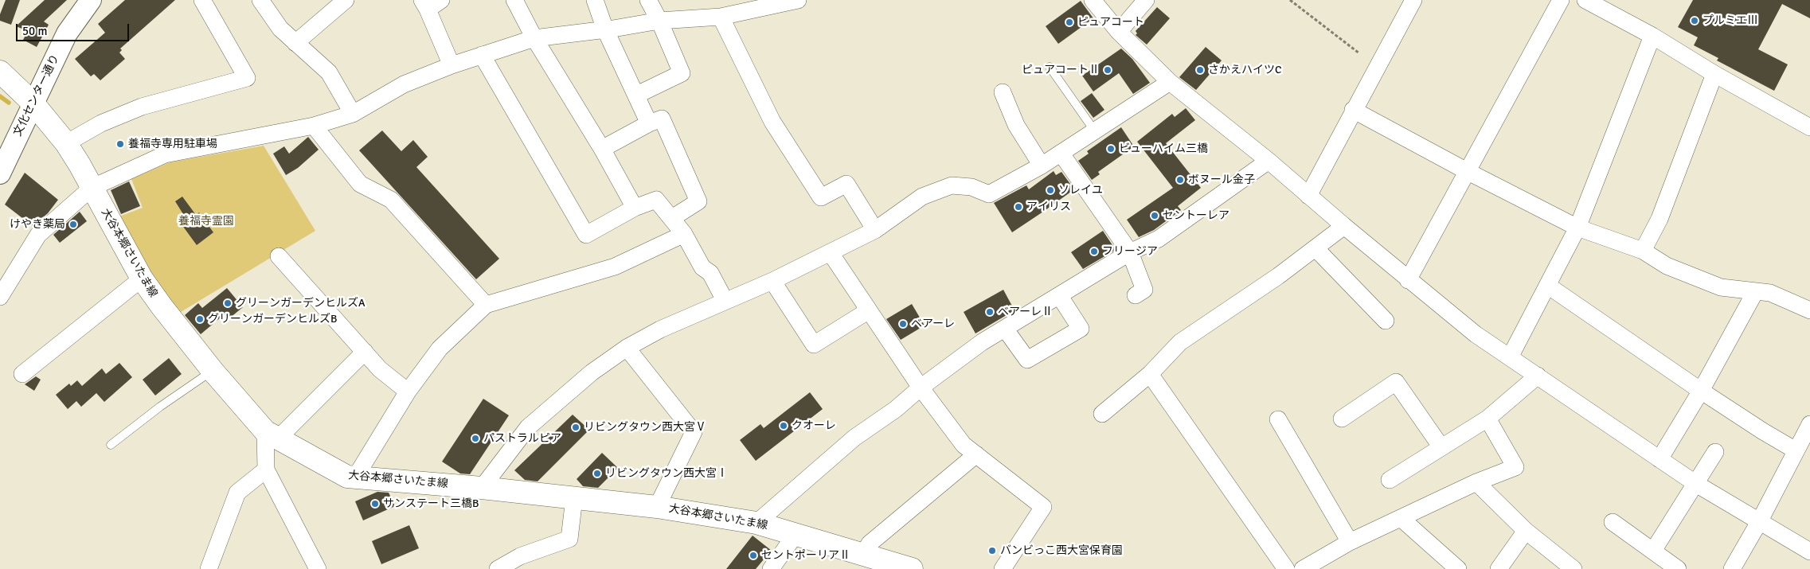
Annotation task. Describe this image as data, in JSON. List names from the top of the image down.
{
  "streets": {
    "main road": ["大谷本郷さいたま線"],
    "street": ["文化センター通り"]
  },
  "crossings": [
    ["文化センター通り", "大谷本郷さいたま線"]
  ],
  "parks": ["養福寺霊園"],
  "places": [
    "プルミエⅢ",
    "ピュアコート",
    "ピュアコートⅡ",
    "さかえハイツC",
    "養福寺専用駐車場",
    "ビューハイム三橋",
    "ボヌール金子",
    "ソレイユ",
    "アイリス",
    "セントーレア",
    "けやき薬局",
    "フリージア",
    "グリーンガーデンヒルズA",
    "ベアーレⅡ",
    "グリーンガーデンヒルズB",
    "ベアーレ",
    "クオーレ",
    "リビングタウン西大宮Ⅴ",
    "パストラルピア",
    "リビングタウン西大宮Ⅰ",
    "サンステート三橋B",
    "バンビっこ西大宮保育園",
    "セントポーリアⅡ"
  ],
  "scale_bar": "50 m"
}
